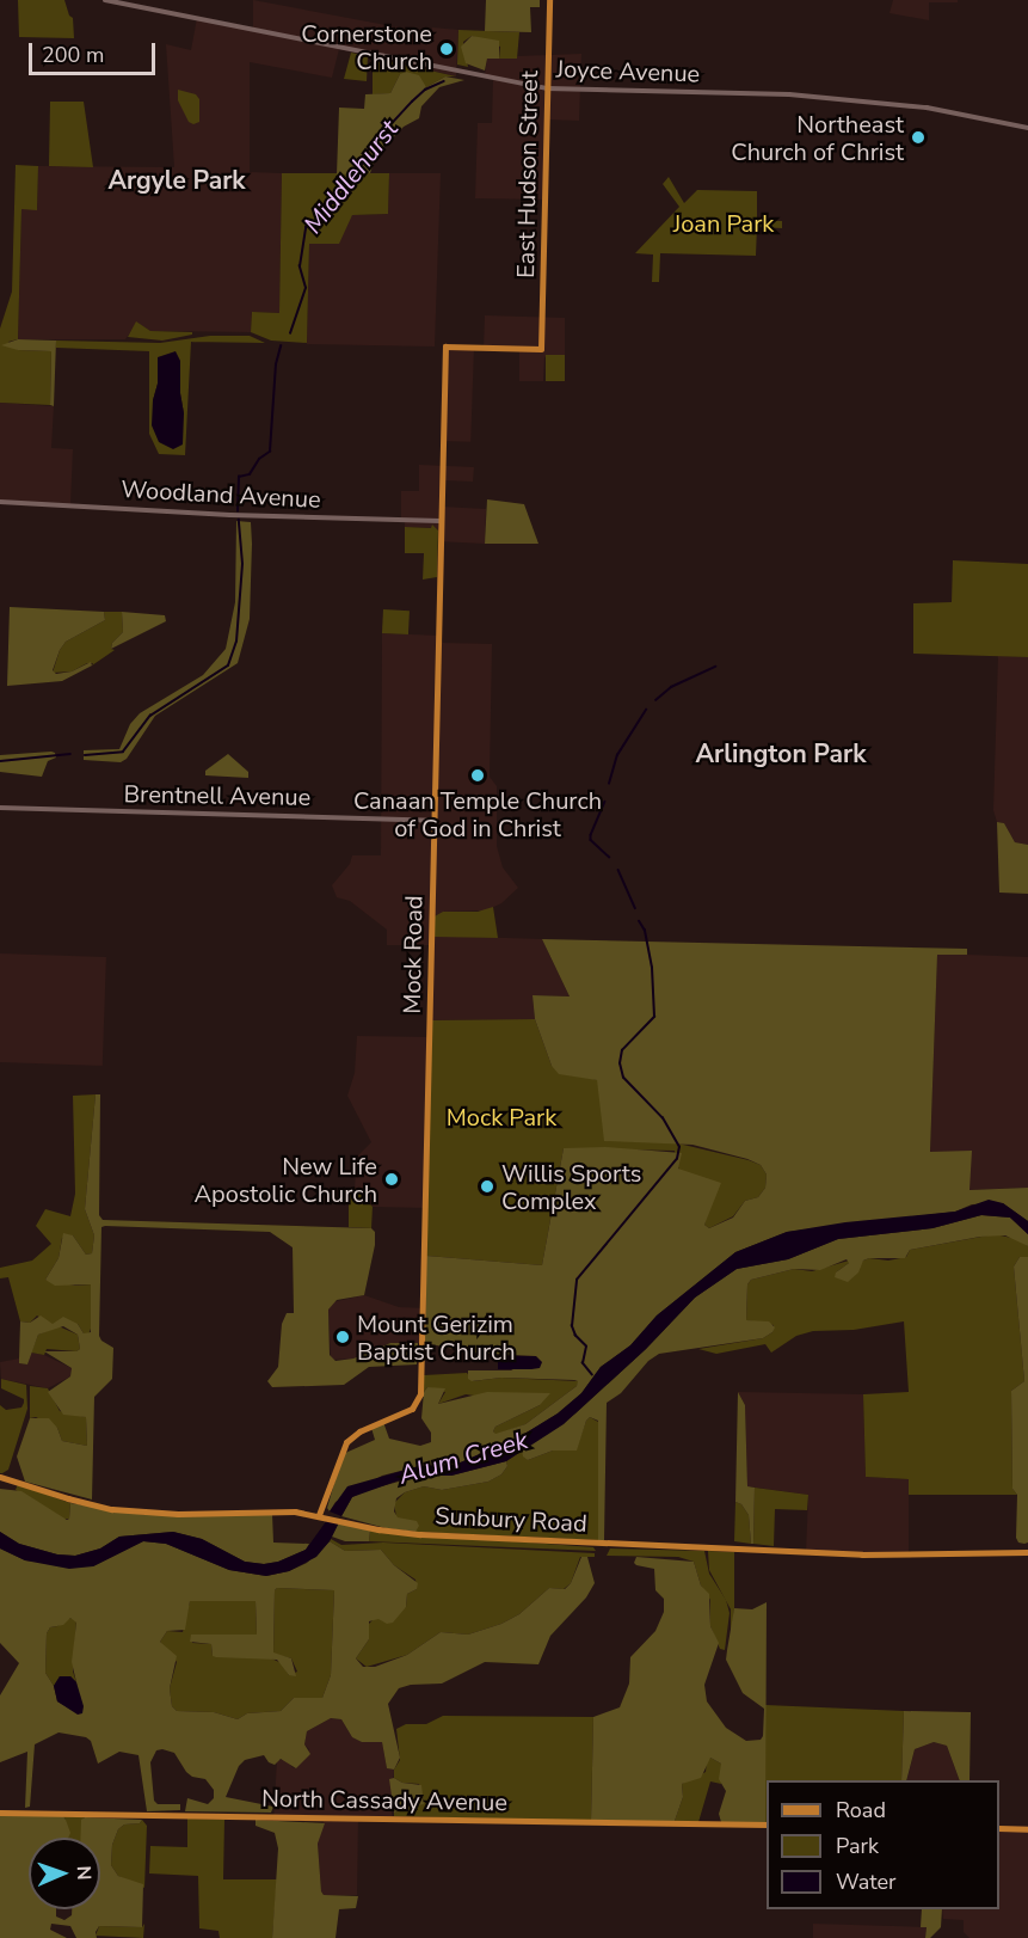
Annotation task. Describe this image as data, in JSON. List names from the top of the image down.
{
  "streets": {
    "main road": [
      "East Hudson Street",
      "Mock Road",
      "Sunbury Road",
      "North Cassady Avenue"
    ],
    "street": ["Joyce Avenue", "Woodland Avenue", "Brentnell Avenue"]
  },
  "crossings": [
    ["Joyce Avenue", "East Hudson Street"],
    ["East Hudson Street", "Mock Road"],
    ["Woodland Avenue", "Mock Road"],
    ["Brentnell Avenue", "Mock Road"],
    ["Mock Road", "Sunbury Road"]
  ],
  "districts": ["Argyle Park", "Arlington Park"],
  "water": ["Middlehurst", "Alum Creek"],
  "parks": ["Joan Park", "Mock Park"],
  "places": [
    "Cornerstone Church",
    "Northeast Church of Christ",
    "Canaan Temple Church of God in Christ",
    "New Life Apostolic Church",
    "Willis Sports Complex",
    "Mount Gerizim Baptist Church"
  ],
  "legend": ["Road", "Park", "Water"],
  "scale_bar": "200 m",
  "north": "right"
}
